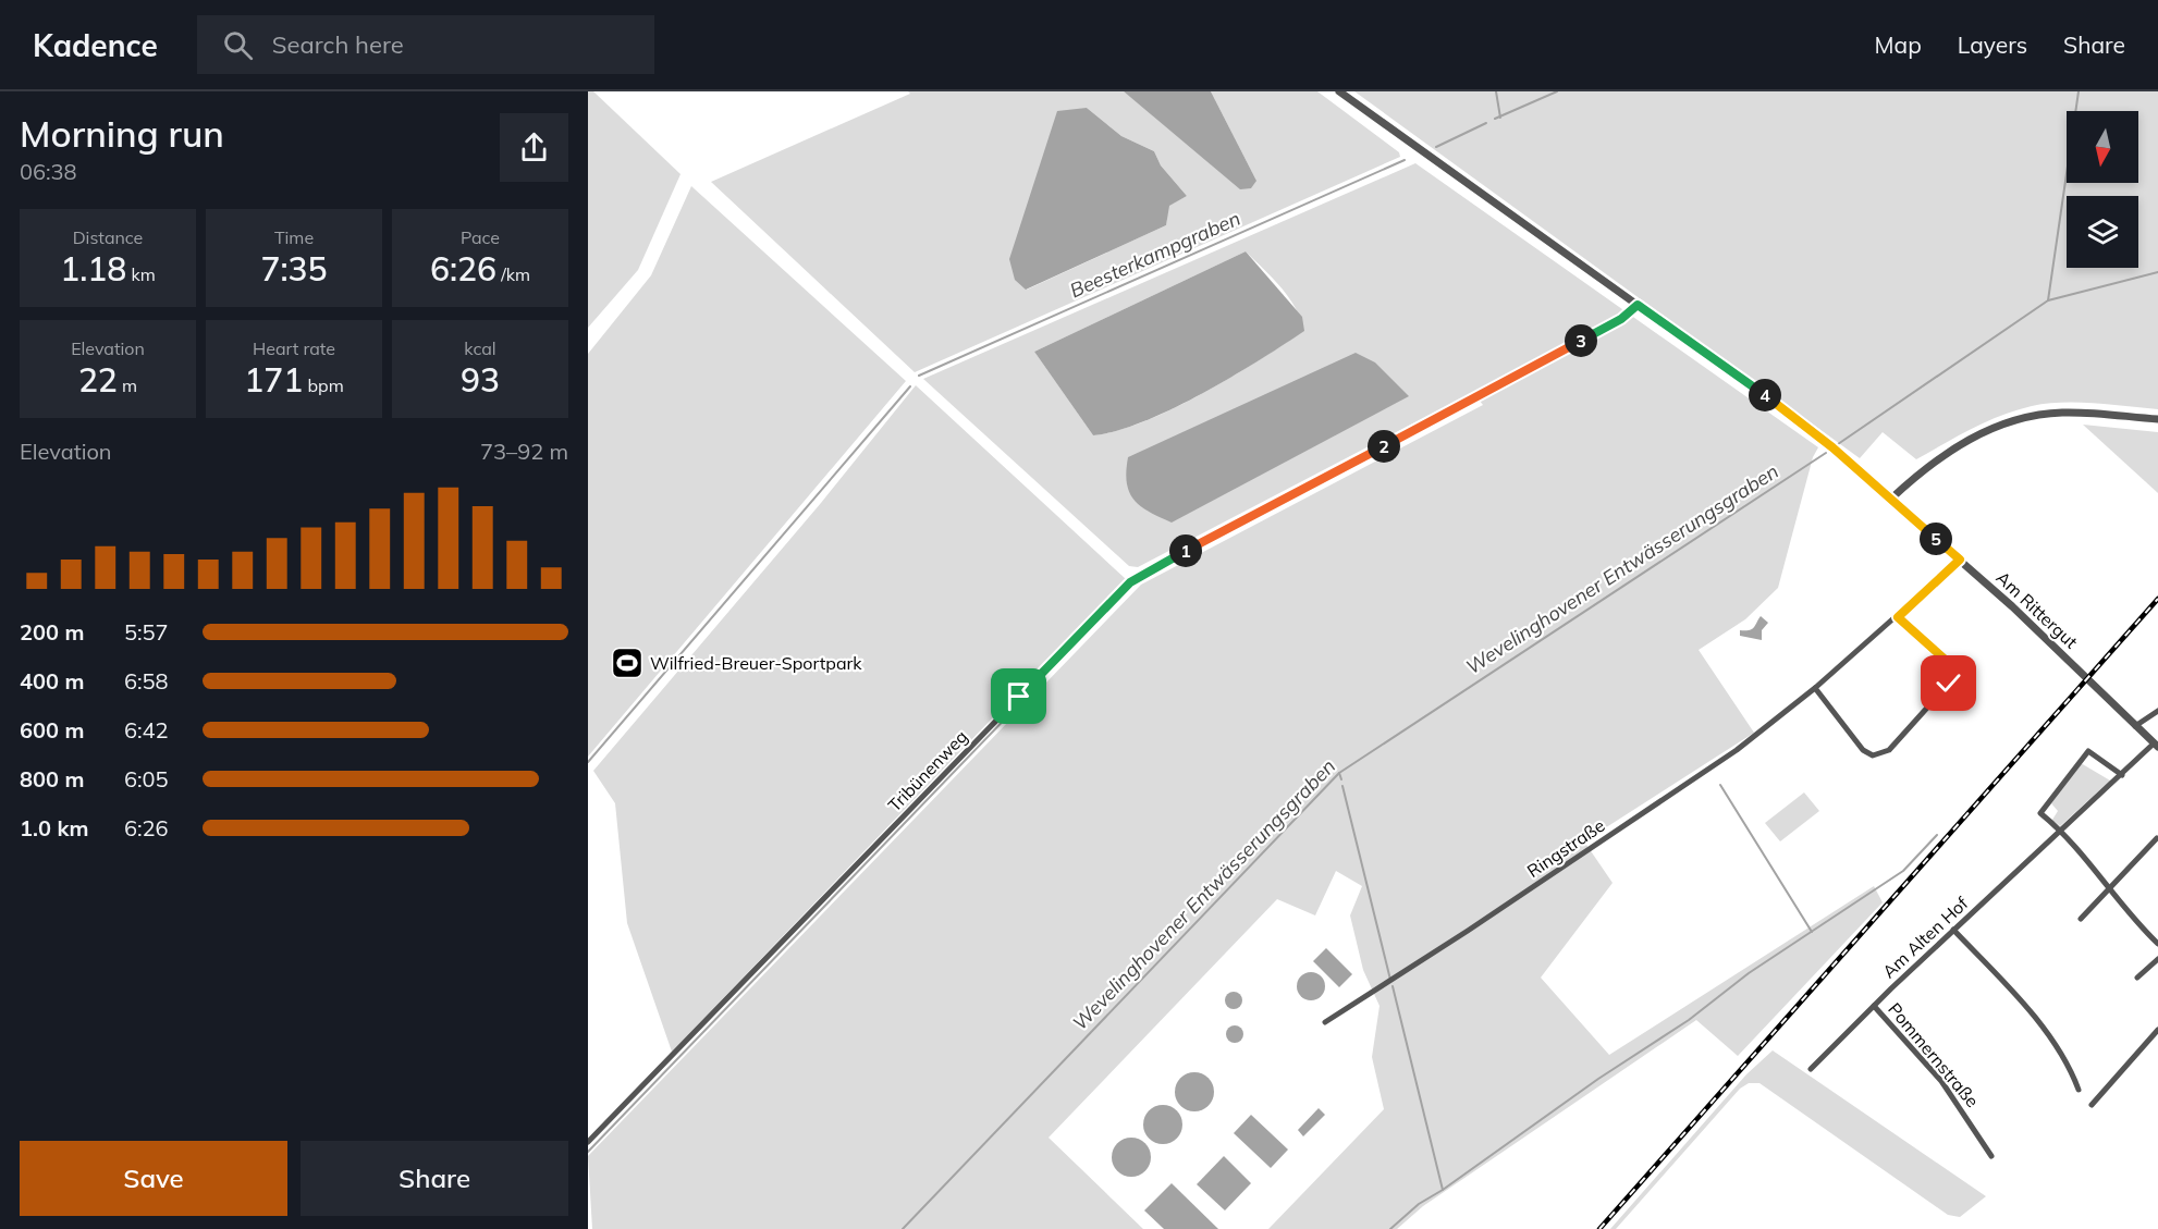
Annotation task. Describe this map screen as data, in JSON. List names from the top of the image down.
{
  "streets": {
    "street": [
      "Am Rittergut",
      "Tribünenweg",
      "Ringstraße",
      "Am Alten Hof",
      "Pommernstraße"
    ]
  },
  "crossings": [
    ["Am Rittergut", "Tribünenweg"],
    ["Am Rittergut", "Ringstraße"],
    ["Am Rittergut", "Am Alten Hof"],
    ["Am Alten Hof", "Pommernstraße"]
  ],
  "water": ["Beesterkampgraben", "Wevelinghovener Entwässerungsgraben"],
  "places": {
    "sports": ["Wilfried-Breuer-Sportpark"]
  },
  "north": "bottom",
  "page": {
    "header": "Kadence",
    "search": "Search here",
    "nav": ["Map", "Layers", "Share"],
    "heading": ["Morning run", "06:38"],
    "stats": [
      ["Distance", "1.18 km"],
      ["Time", "7:35"],
      ["Pace", "6:26 /km"],
      ["Elevation", "22 m"],
      ["Heart rate", "171 bpm"],
      ["kcal", "93"]
    ],
    "pins": [
      "3",
      "4",
      "2",
      "5",
      "1"
    ],
    "chart": ["Elevation", "73–92 m"],
    "list": [
      {
        "name": "200 m",
        "note": "5:57"
      },
      {
        "name": "400 m",
        "note": "6:58"
      },
      {
        "name": "600 m",
        "note": "6:42"
      },
      {
        "name": "800 m",
        "note": "6:05"
      },
      {
        "name": "1.0 km",
        "note": "6:26"
      }
    ],
    "buttons": ["Save", "Share"]
  }
}
